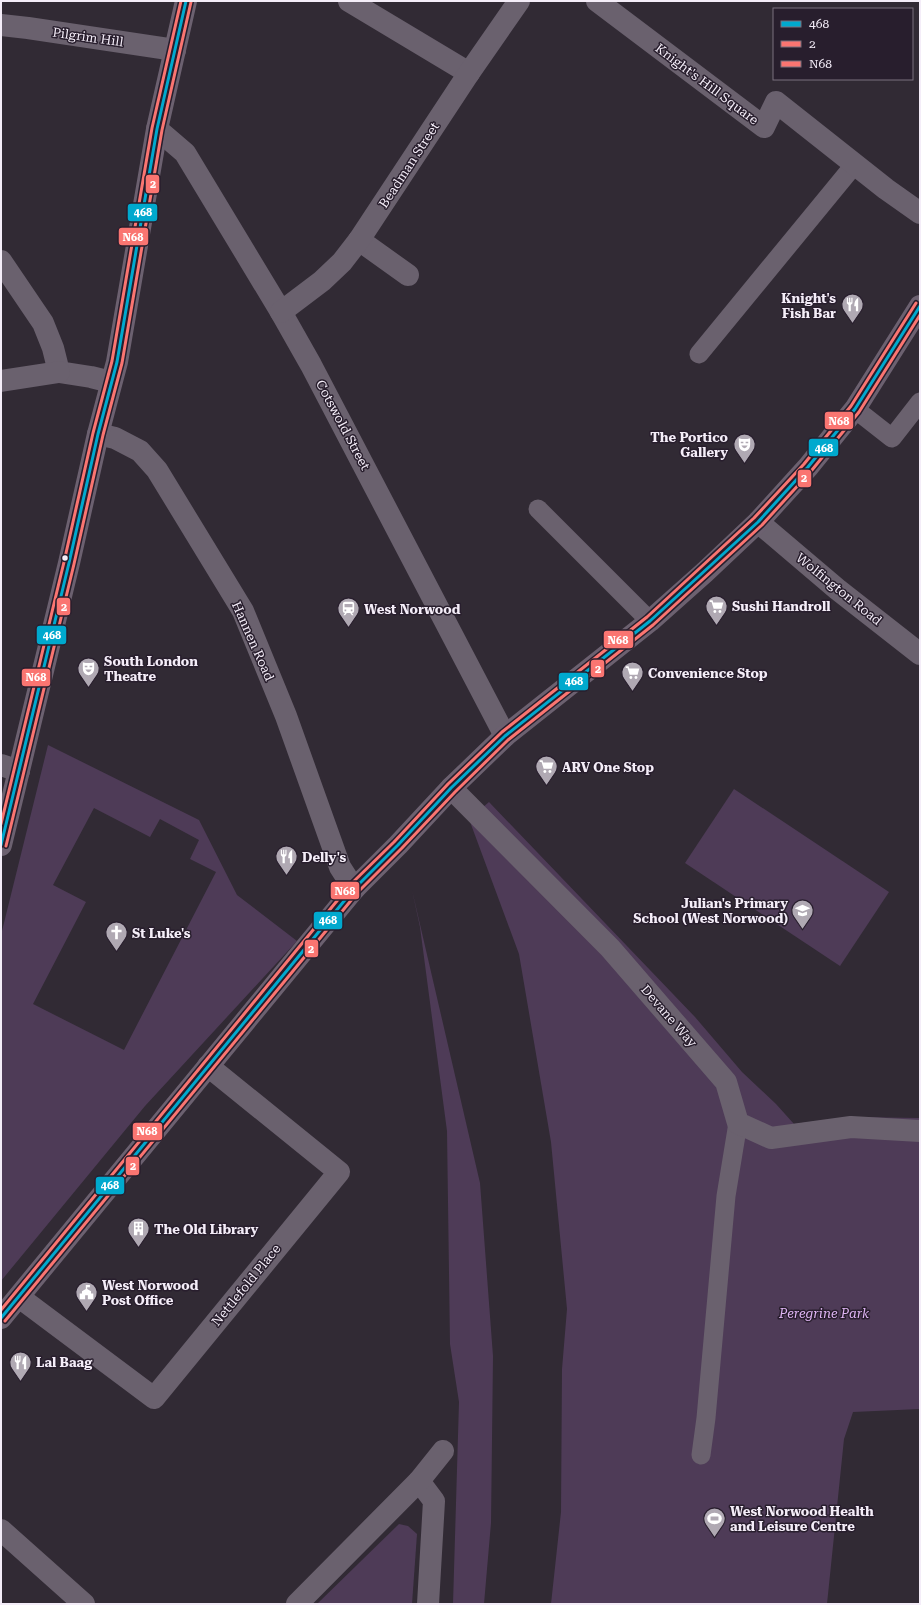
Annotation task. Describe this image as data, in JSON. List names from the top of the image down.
{
  "streets": {
    "street": [
      "Pilgrim Hill",
      "Knight's Hill Square",
      "Beadman Street",
      "Cotswold Street",
      "Wolfington Road",
      "Hannen Road",
      "Devane Way",
      "Nettlefold Place"
    ]
  },
  "crossings": [
    ["Beadman Street", "Cotswold Street"]
  ],
  "parks": ["Peregrine Park"],
  "places": {
    "restaurant": ["Knight's Fish Bar", "Delly's", "Lal Baag"],
    "theatre": ["The Portico Gallery", "South London Theatre"],
    "supermarket": ["Sushi Handroll", "Convenience Stop", "ARV One Stop"],
    "station": ["West Norwood"],
    "school or university": ["Julian's Primary School (West Norwood)"],
    "church": ["St Luke's"],
    "building": ["The Old Library"],
    "public building": ["West Norwood Post Office"],
    "sports": ["West Norwood Health and Leisure Centre"]
  },
  "lines": ["transit line 468", "transit line N68", "transit line 2"],
  "legend": ["468", "2", "N68"]
}
